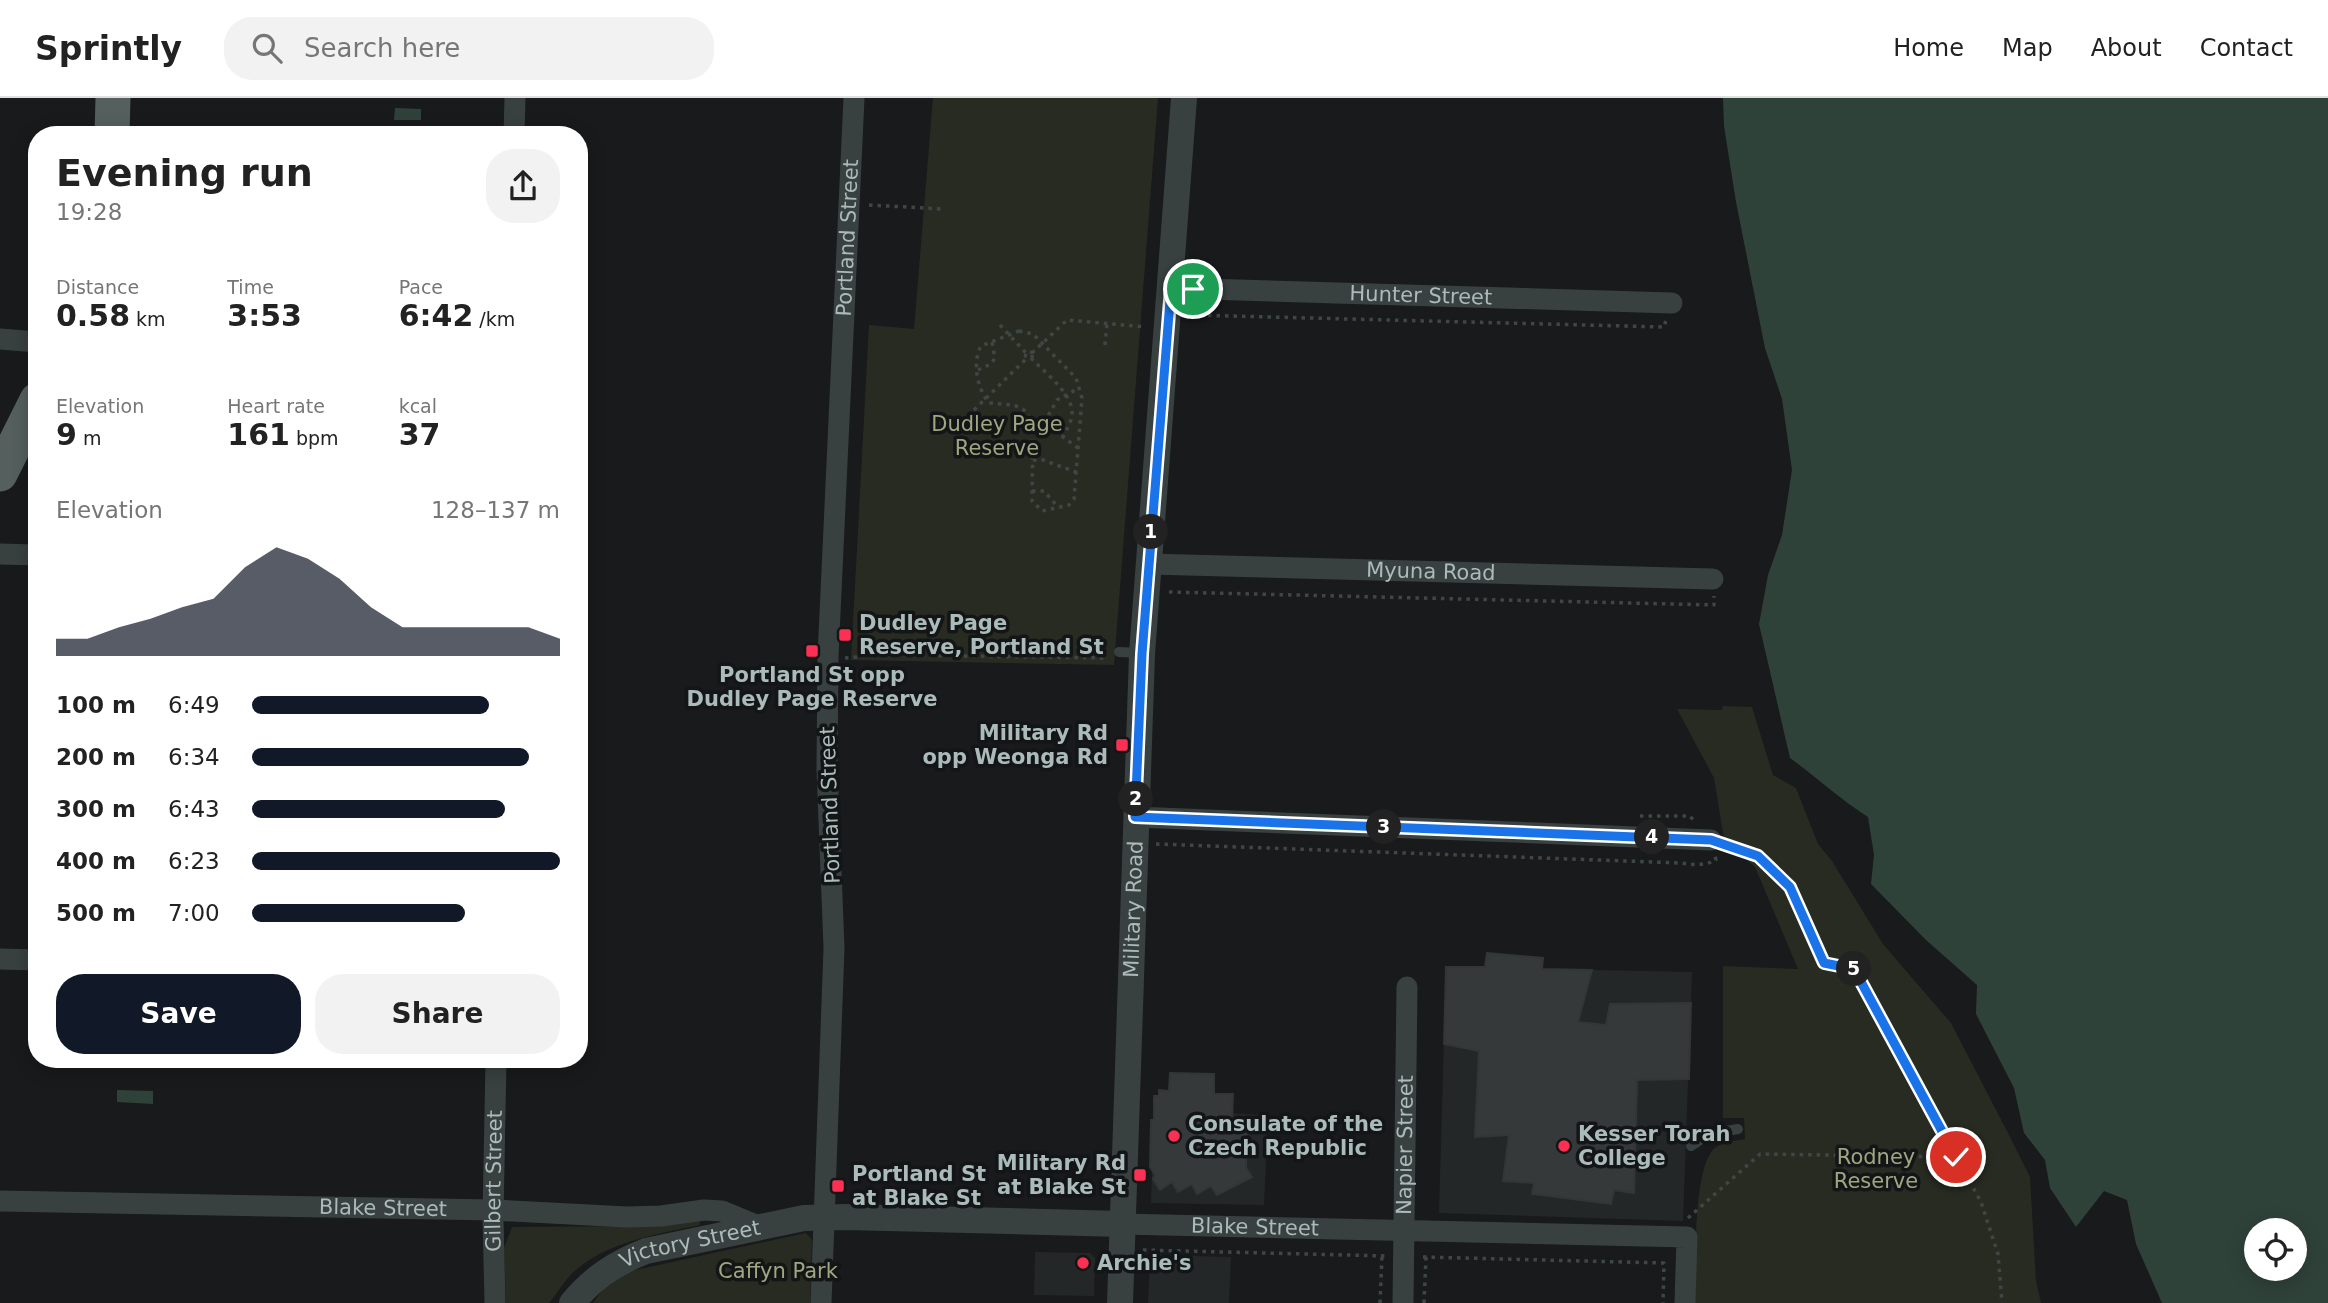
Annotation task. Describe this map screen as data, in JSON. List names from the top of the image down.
{
  "streets": {
    "street": [
      "Portland Street",
      "Hunter Street",
      "Myuna Road",
      "Military Road",
      "Napier Street",
      "Gilbert Street",
      "Blake Street",
      "Victory Street"
    ]
  },
  "crossings": [
    ["Portland Street", "Blake Street"],
    ["Portland Street", "Victory Street"],
    ["Hunter Street", "Military Road"],
    ["Myuna Road", "Military Road"],
    ["Military Road", "Blake Street"],
    ["Napier Street", "Blake Street"],
    ["Gilbert Street", "Blake Street"],
    ["Blake Street", "Victory Street"]
  ],
  "parks": ["Dudley Page Reserve", "Rodney Reserve", "Caffyn Park"],
  "places": {
    "transit": [
      "Dudley Page Reserve, Portland St",
      "Portland St opp Dudley Page Reserve",
      "Military Rd opp Weonga Rd",
      "Military Rd at Blake St",
      "Portland St at Blake St"
    ],
    "other": ["Consulate of the Czech Republic", "Kesser Torah College", "Archie's"]
  },
  "page": {
    "header": "Sprintly",
    "search": "Search here",
    "nav": [
      "Home",
      "Map",
      "About",
      "Contact"
    ],
    "heading": ["Evening run", "19:28"],
    "stats": [
      ["Distance", "0.58 km"],
      ["Time", "3:53"],
      ["Pace", "6:42 /km"],
      ["Elevation", "9 m"],
      ["Heart rate", "161 bpm"],
      ["kcal", "37"]
    ],
    "chart": ["Elevation", "128–137 m"],
    "pins": [
      "1",
      "2",
      "3",
      "4",
      "5"
    ],
    "list": [
      {
        "name": "100 m",
        "note": "6:49"
      },
      {
        "name": "200 m",
        "note": "6:34"
      },
      {
        "name": "300 m",
        "note": "6:43"
      },
      {
        "name": "400 m",
        "note": "6:23"
      },
      {
        "name": "500 m",
        "note": "7:00"
      }
    ],
    "buttons": ["Save", "Share"]
  }
}
